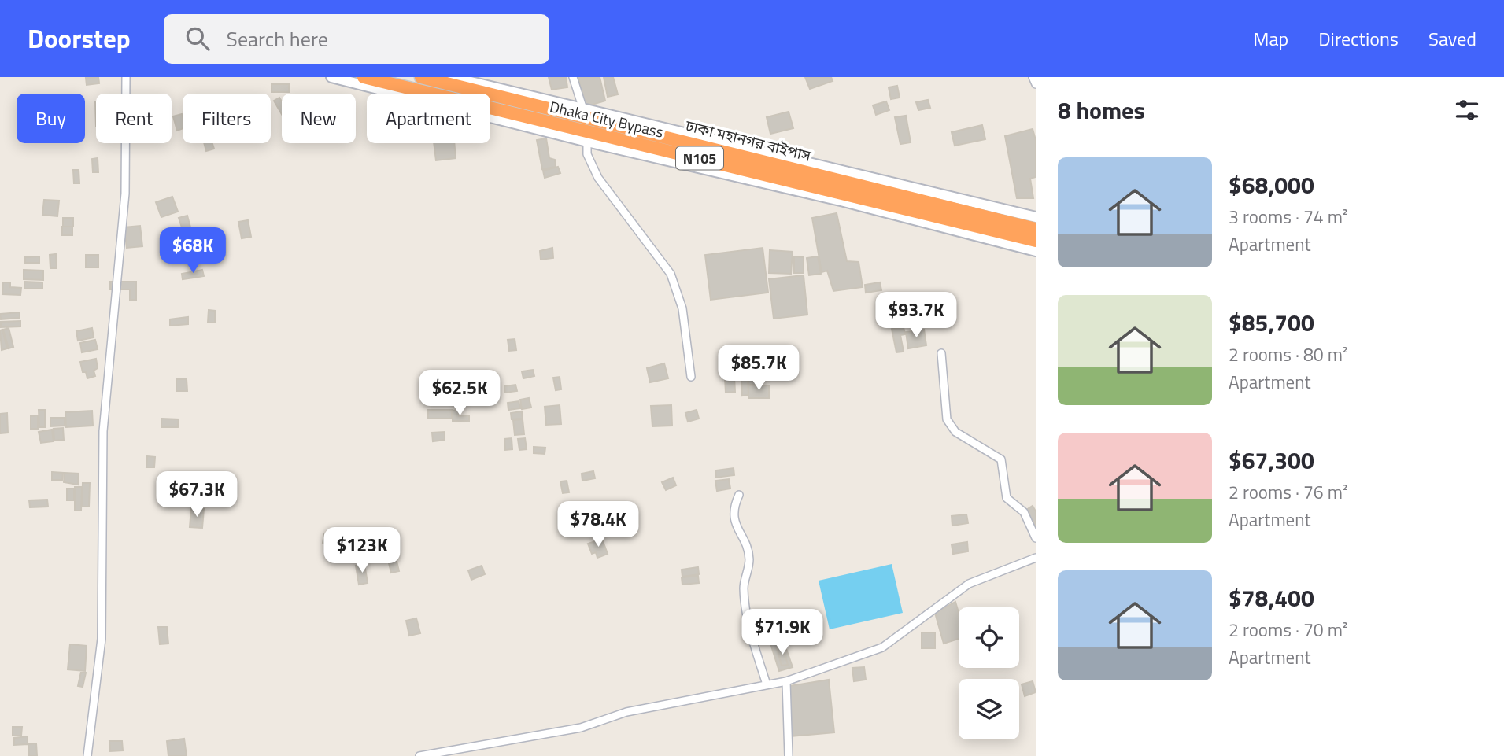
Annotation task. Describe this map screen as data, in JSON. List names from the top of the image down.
{
  "streets": {
    "highway": ["Dhaka City Bypass", "ঢাকা মহানগর বাইপাস", "N105"]
  },
  "page": {
    "header": "Doorstep",
    "search": "Search here",
    "nav": ["Map", "Directions", "Saved"],
    "heading": "8 homes",
    "chip": [
      "Buy",
      "Rent",
      "Filters",
      "New",
      "Apartment"
    ],
    "list": [
      {
        "name": "$68,000",
        "note": "3 rooms · 74 m² · Apartment"
      },
      {
        "name": "$85,700",
        "note": "2 rooms · 80 m² · Apartment"
      },
      {
        "name": "$67,300",
        "note": "2 rooms · 76 m² · Apartment"
      },
      {
        "name": "$78,400",
        "note": "2 rooms · 70 m² · Apartment"
      }
    ],
    "price": [
      "$68K",
      "$93.7K",
      "$85.7K",
      "$62.5K",
      "$67.3K",
      "$78.4K",
      "$123K",
      "$71.9K"
    ]
  }
}
